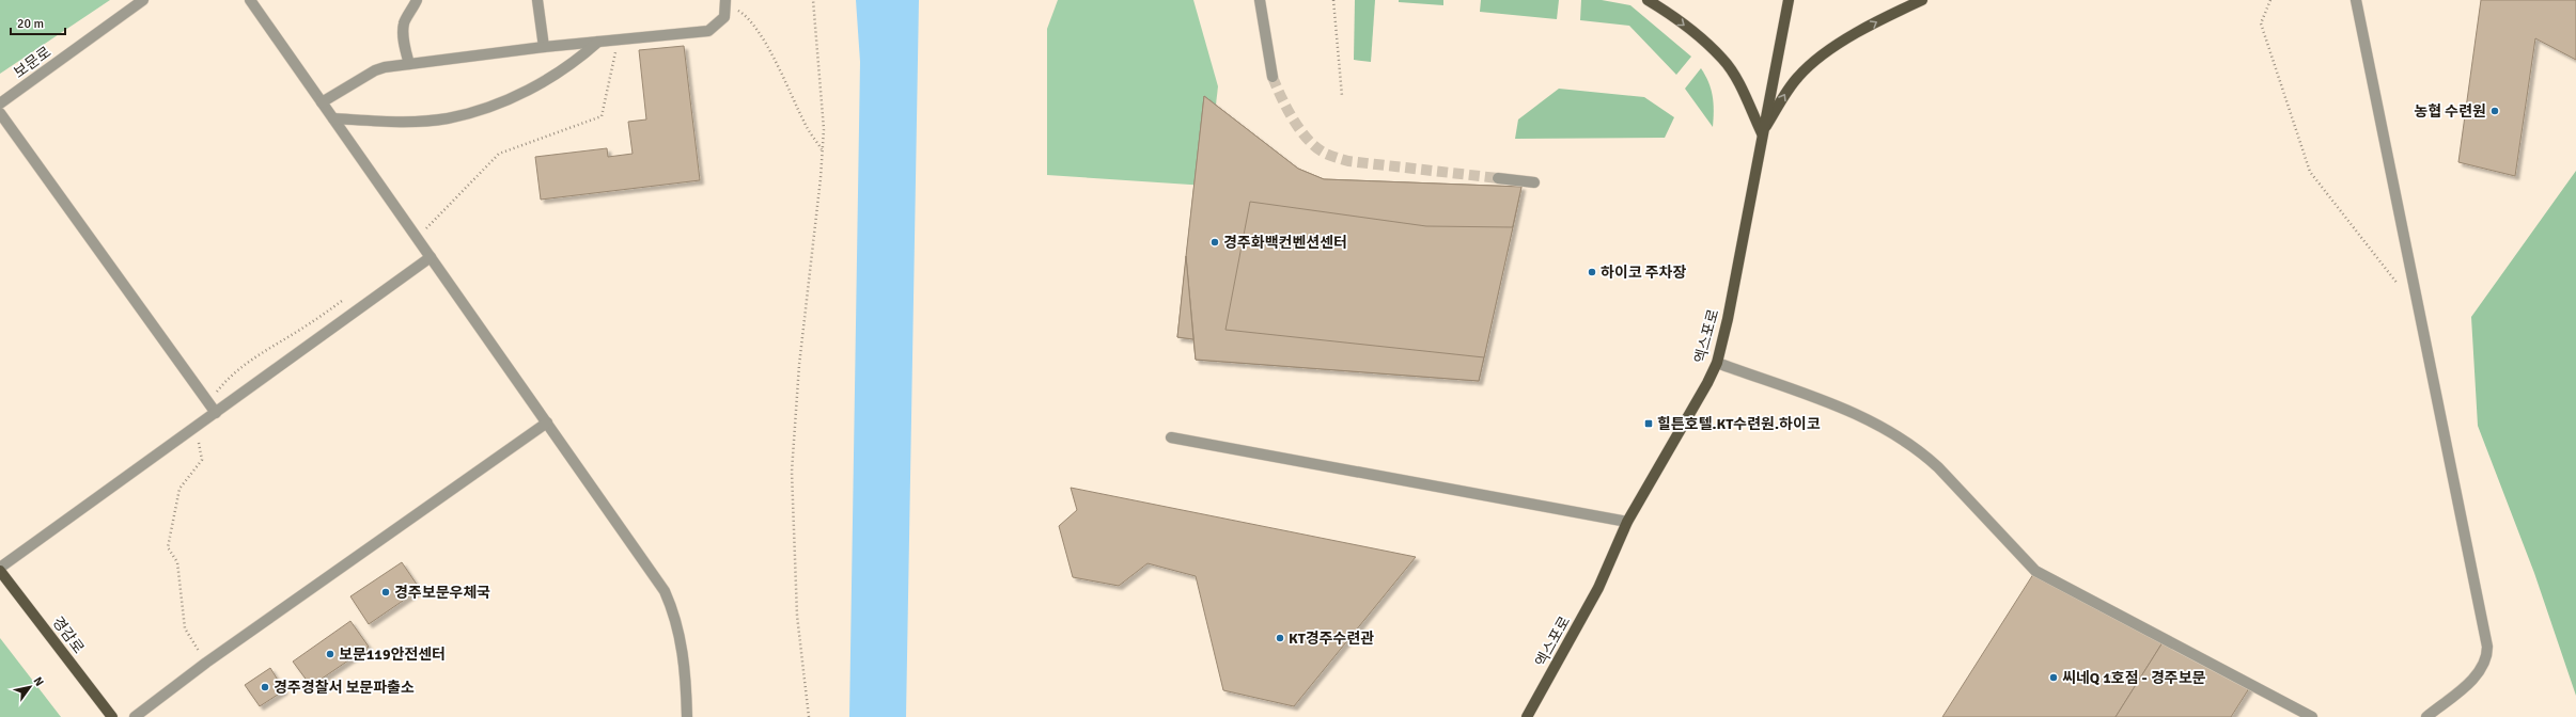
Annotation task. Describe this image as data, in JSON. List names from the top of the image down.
{
  "streets": {
    "main road": ["엑스포로", "경감로"],
    "street": ["보문로"]
  },
  "places": {
    "other": [
      "농협 수련원",
      "경주화백컨벤션센터",
      "하이코 주차장",
      "경주보문우체국",
      "KT경주수련관",
      "보문119안전센터",
      "씨네Q 1호점 - 경주보문",
      "경주경찰서 보문파출소"
    ],
    "transit": ["힐튼호텔.KT수련원.하이코"]
  },
  "scale_bar": "20 m",
  "north": "top right"
}
